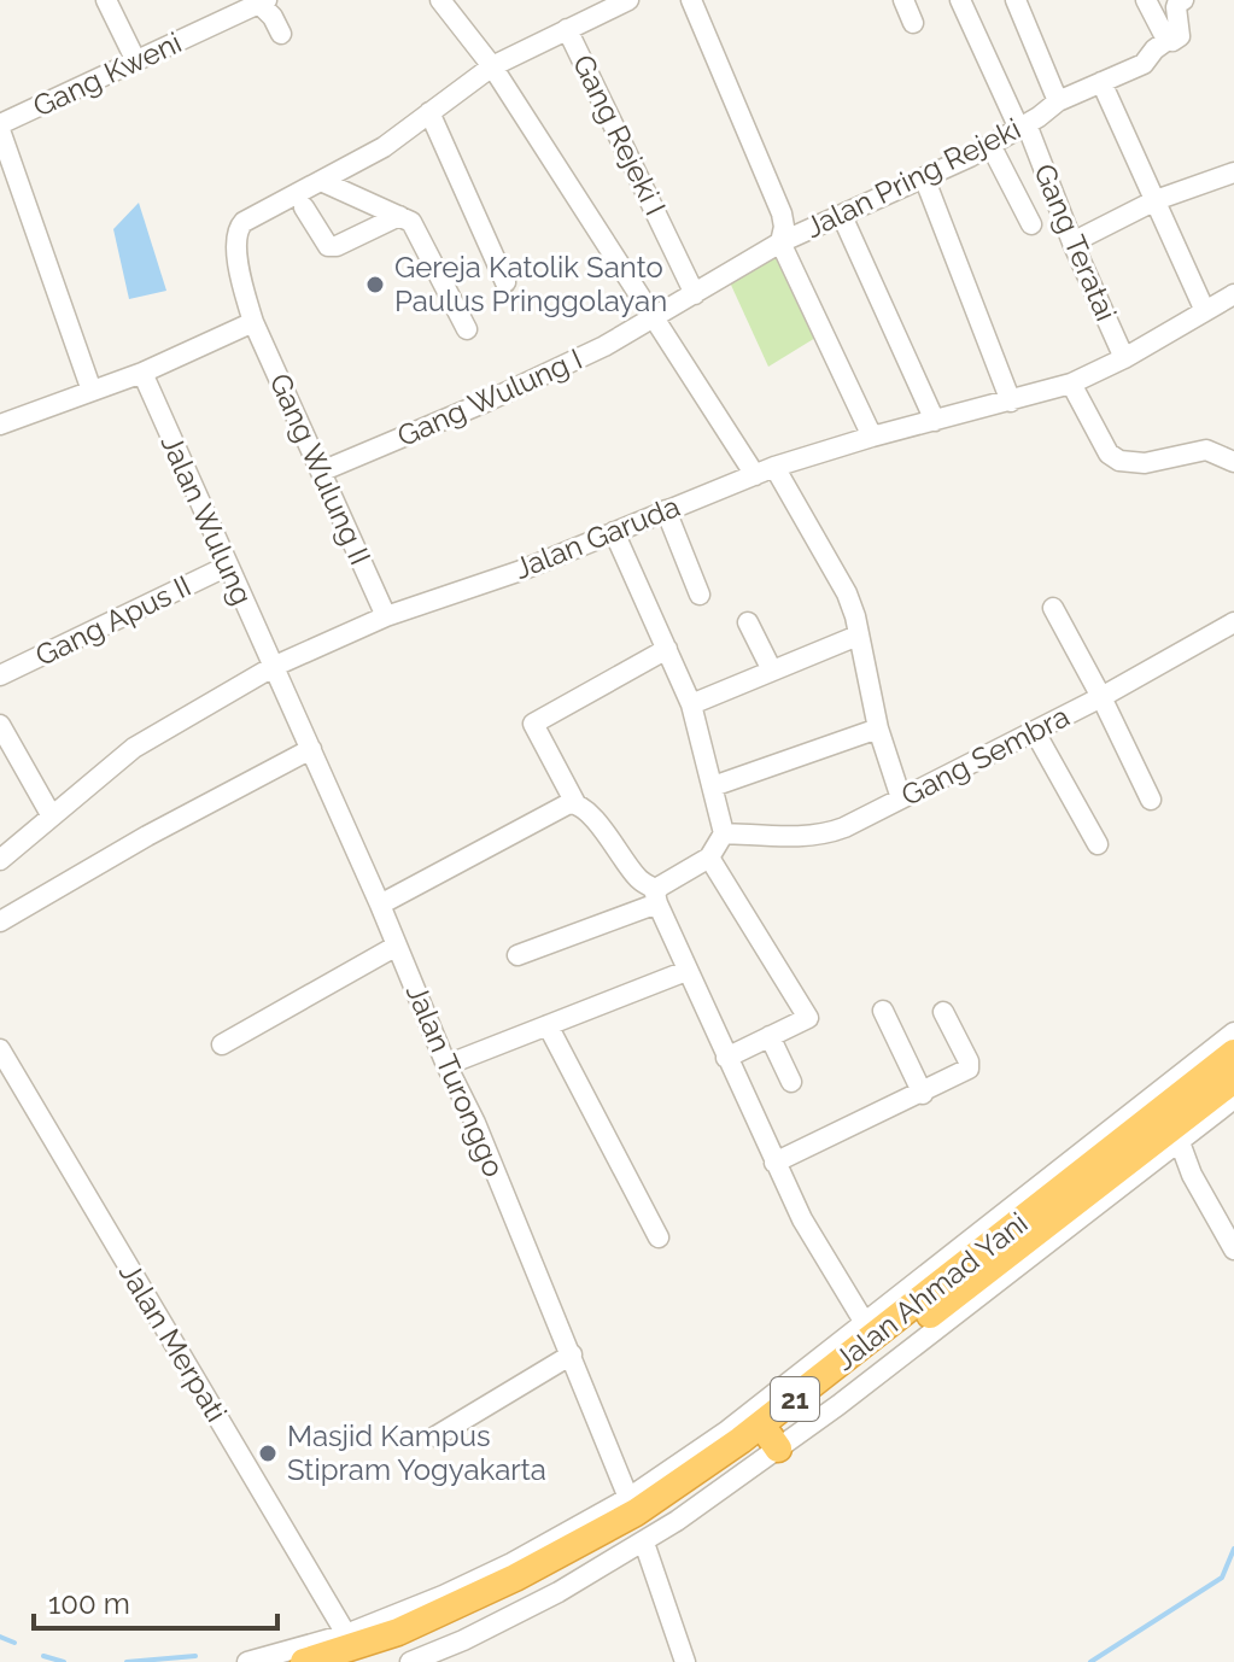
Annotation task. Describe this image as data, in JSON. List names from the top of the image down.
{
  "streets": {
    "highway": ["Jalan Ahmad Yani", "21"],
    "street": [
      "Gang Kweni",
      "Gang Rejeki I",
      "Jalan Pring Rejeki",
      "Gang Teratai",
      "Gang Wulung I",
      "Gang Wulung II",
      "Jalan Wulung",
      "Jalan Garuda",
      "Gang Apus II",
      "Gang Sembra",
      "Jalan Turonggo",
      "Jalan Merpati"
    ]
  },
  "crossings": [
    ["Gang Rejeki I", "Jalan Pring Rejeki"],
    ["Jalan Pring Rejeki", "Gang Teratai"],
    ["Jalan Pring Rejeki", "Gang Wulung I"],
    ["Gang Teratai", "Jalan Garuda"],
    ["Gang Wulung I", "Gang Wulung II"],
    ["Gang Wulung II", "Jalan Garuda"],
    ["Jalan Wulung", "Jalan Garuda"],
    ["Jalan Wulung", "Gang Apus II"],
    ["Jalan Wulung", "Jalan Turonggo"],
    ["Jalan Garuda", "Jalan Turonggo"]
  ],
  "places": ["Gereja Katolik Santo Paulus Pringgolayan", "Masjid Kampus Stipram Yogyakarta"],
  "scale_bar": "100 m"
}
